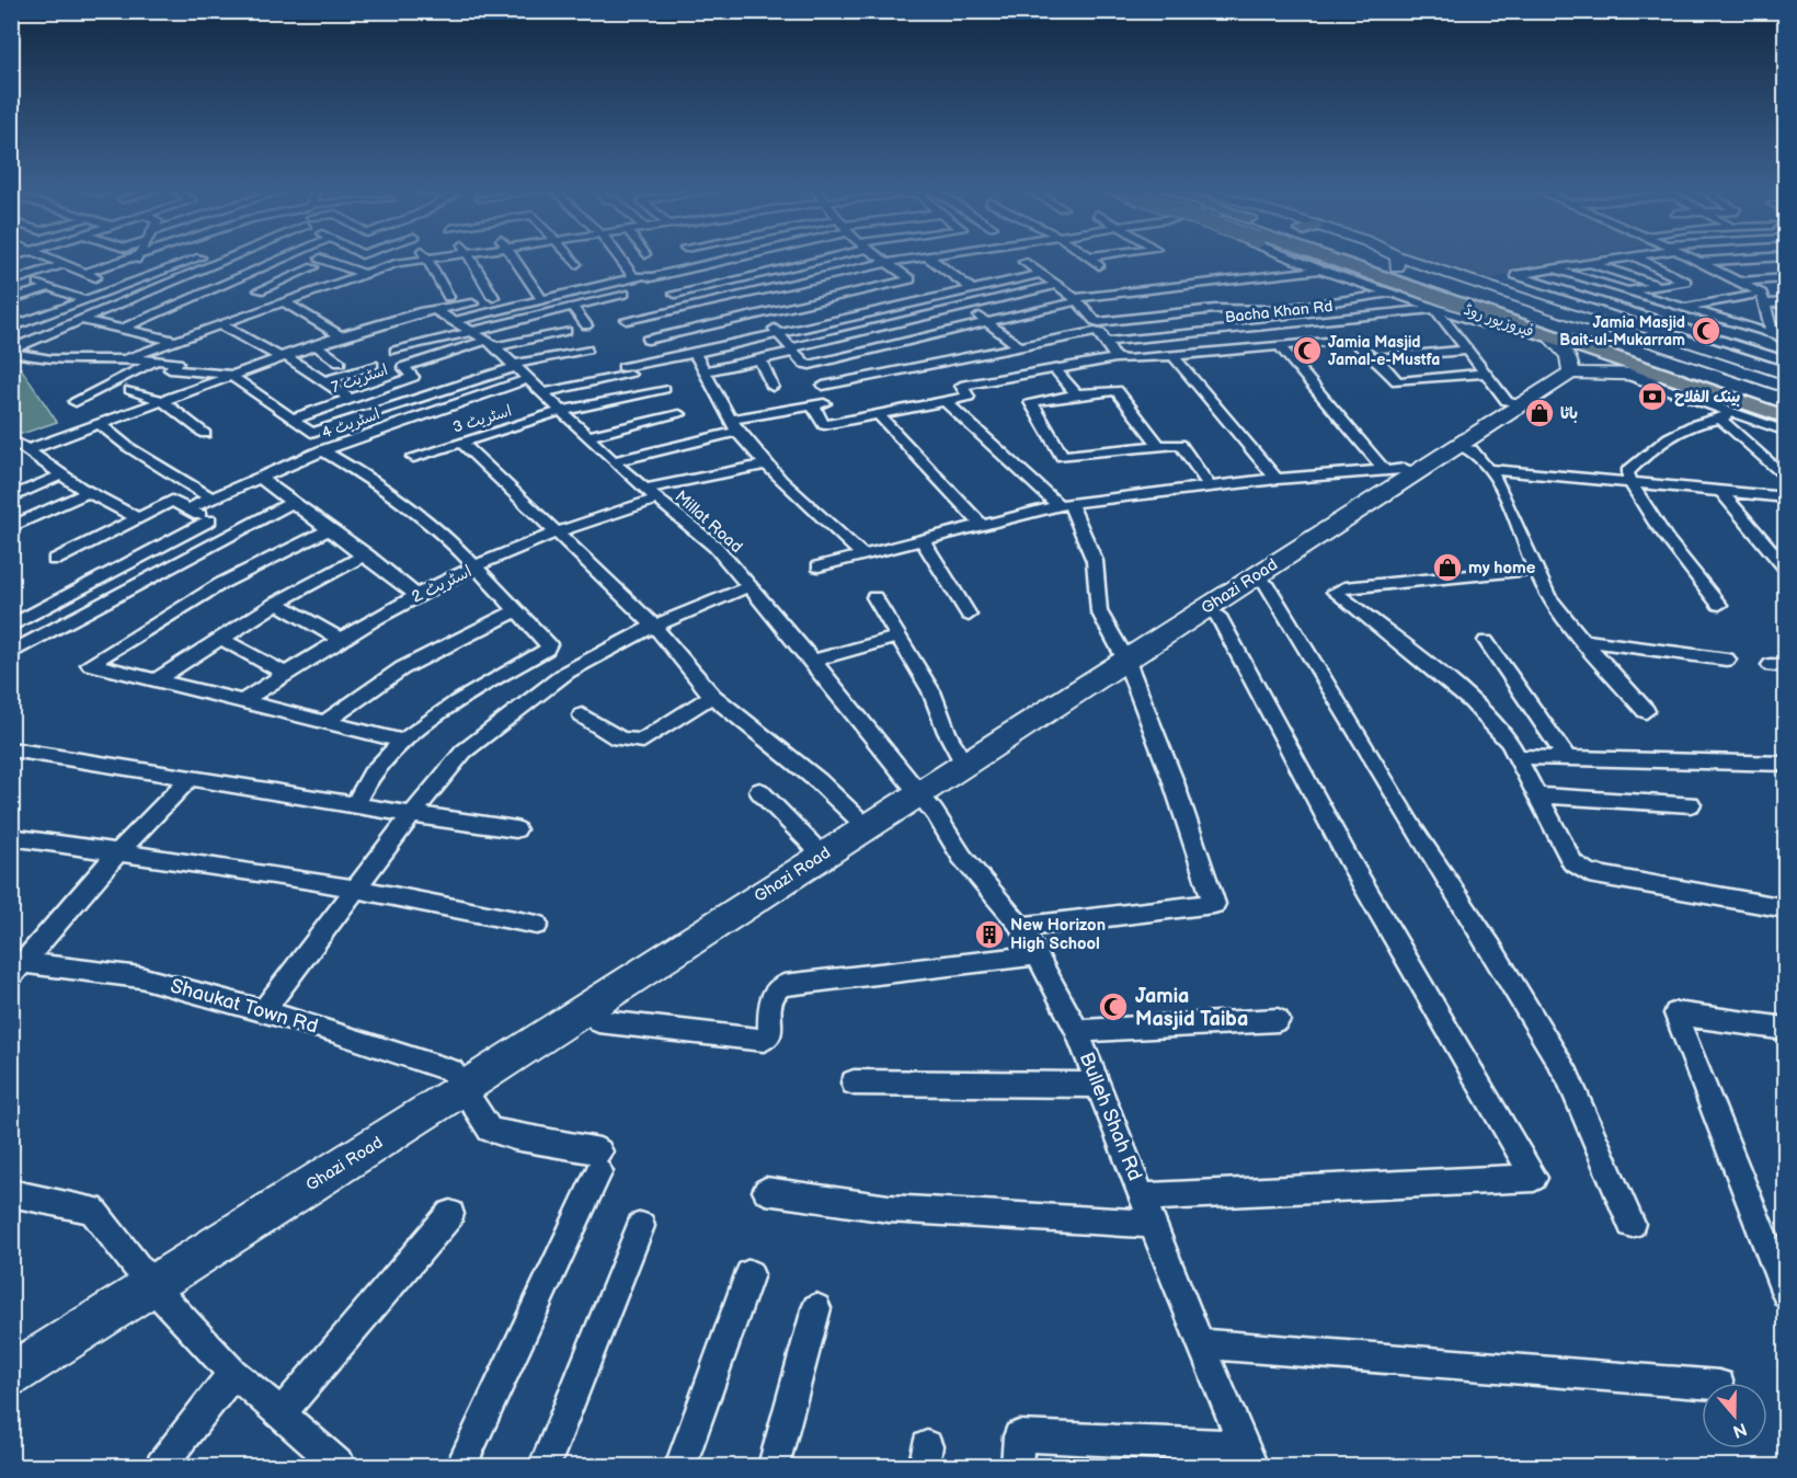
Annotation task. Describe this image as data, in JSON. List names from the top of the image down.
{
  "streets": {
    "main road": ["فیروزپور روڈ", "Ghazi Road"],
    "street": [
      "Bacha Khan Rd",
      "اسٹریٹ 7",
      "اسٹریٹ 3",
      "اسٹریٹ 4",
      "Millat Road",
      "اسٹریٹ 2",
      "Shaukat Town Rd",
      "Bulleh Shah Rd"
    ]
  },
  "crossings": [
    ["Bacha Khan Rd", "فیروزپور روڈ"],
    ["اسٹریٹ 7", "Millat Road"],
    ["اسٹریٹ 3", "Millat Road"],
    ["اسٹریٹ 4", "Millat Road"],
    ["Millat Road", "اسٹریٹ 2"],
    ["Millat Road", "Ghazi Road"],
    ["Millat Road", "Bulleh Shah Rd"],
    ["Ghazi Road", "Shaukat Town Rd"],
    ["Ghazi Road", "Bulleh Shah Rd"]
  ],
  "places": {
    "mosque": ["Jamia Masjid Bait-ul-Mukarram", "Jamia Masjid Jamal-e-Mustfa", "Jamia Masjid Taiba"],
    "bank": ["بینک الفلاح"],
    "shop": ["باٹا", "my home"],
    "building": ["New Horizon High School"]
  },
  "north": "bottom"
}
